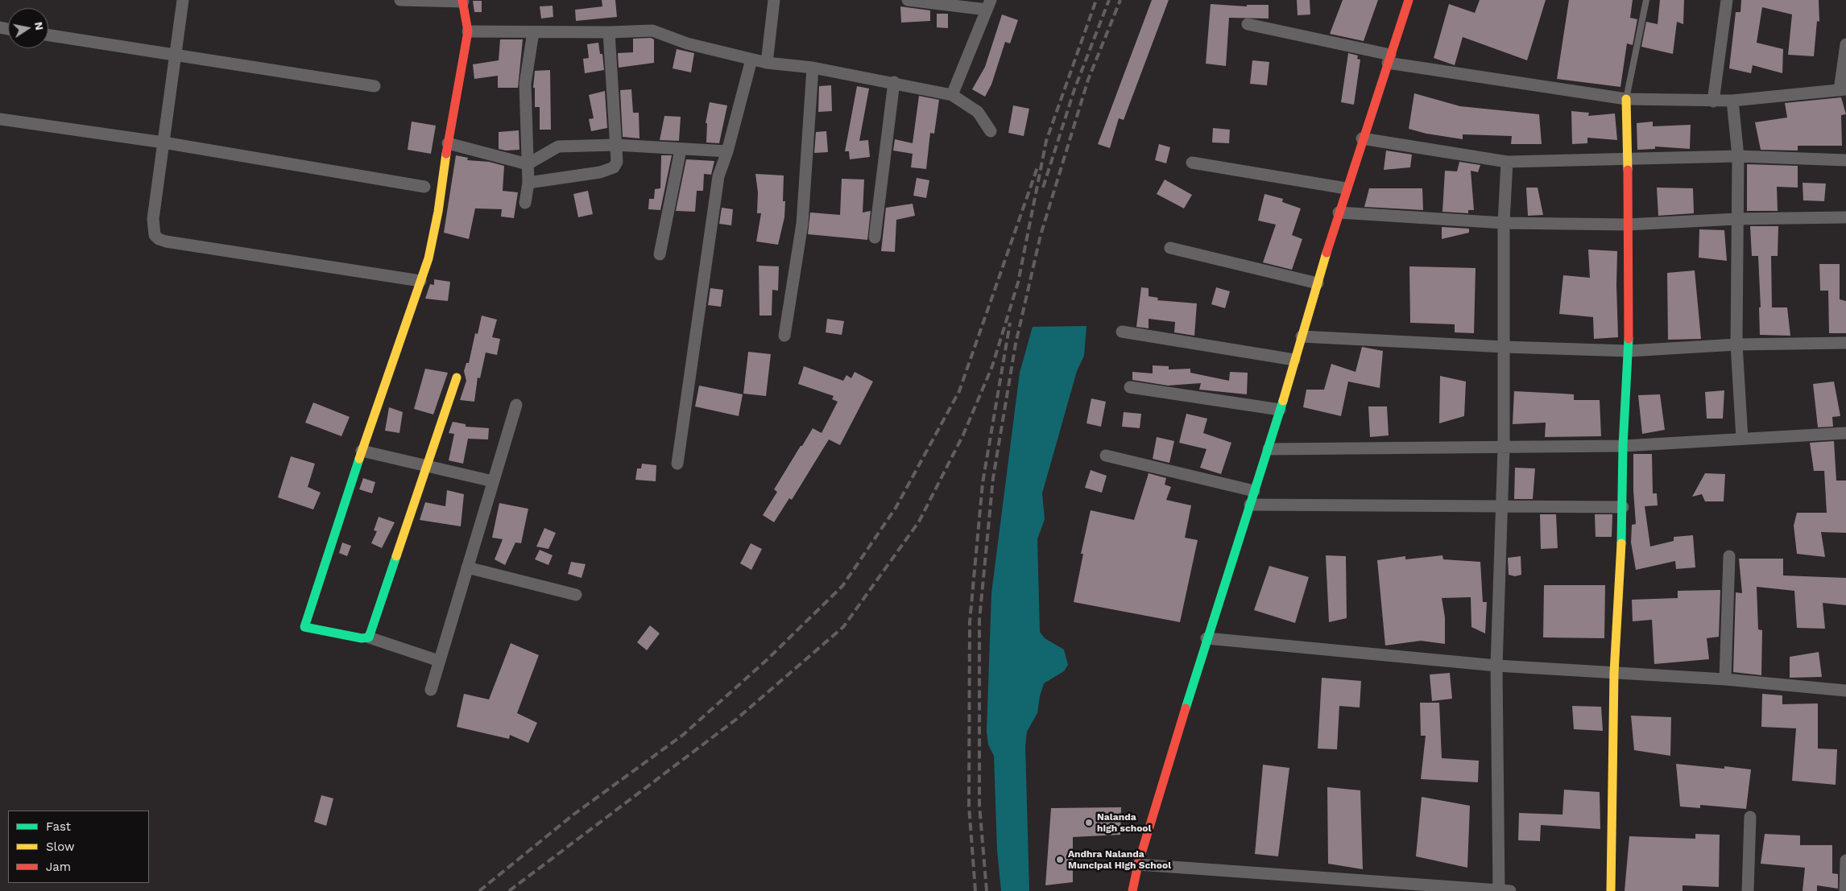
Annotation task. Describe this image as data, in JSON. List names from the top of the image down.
{
  "places": ["Nalanda high school", "Andhra Nalanda Muncipal High School"],
  "legend": ["Fast", "Slow", "Jam"],
  "north": "right"
}
